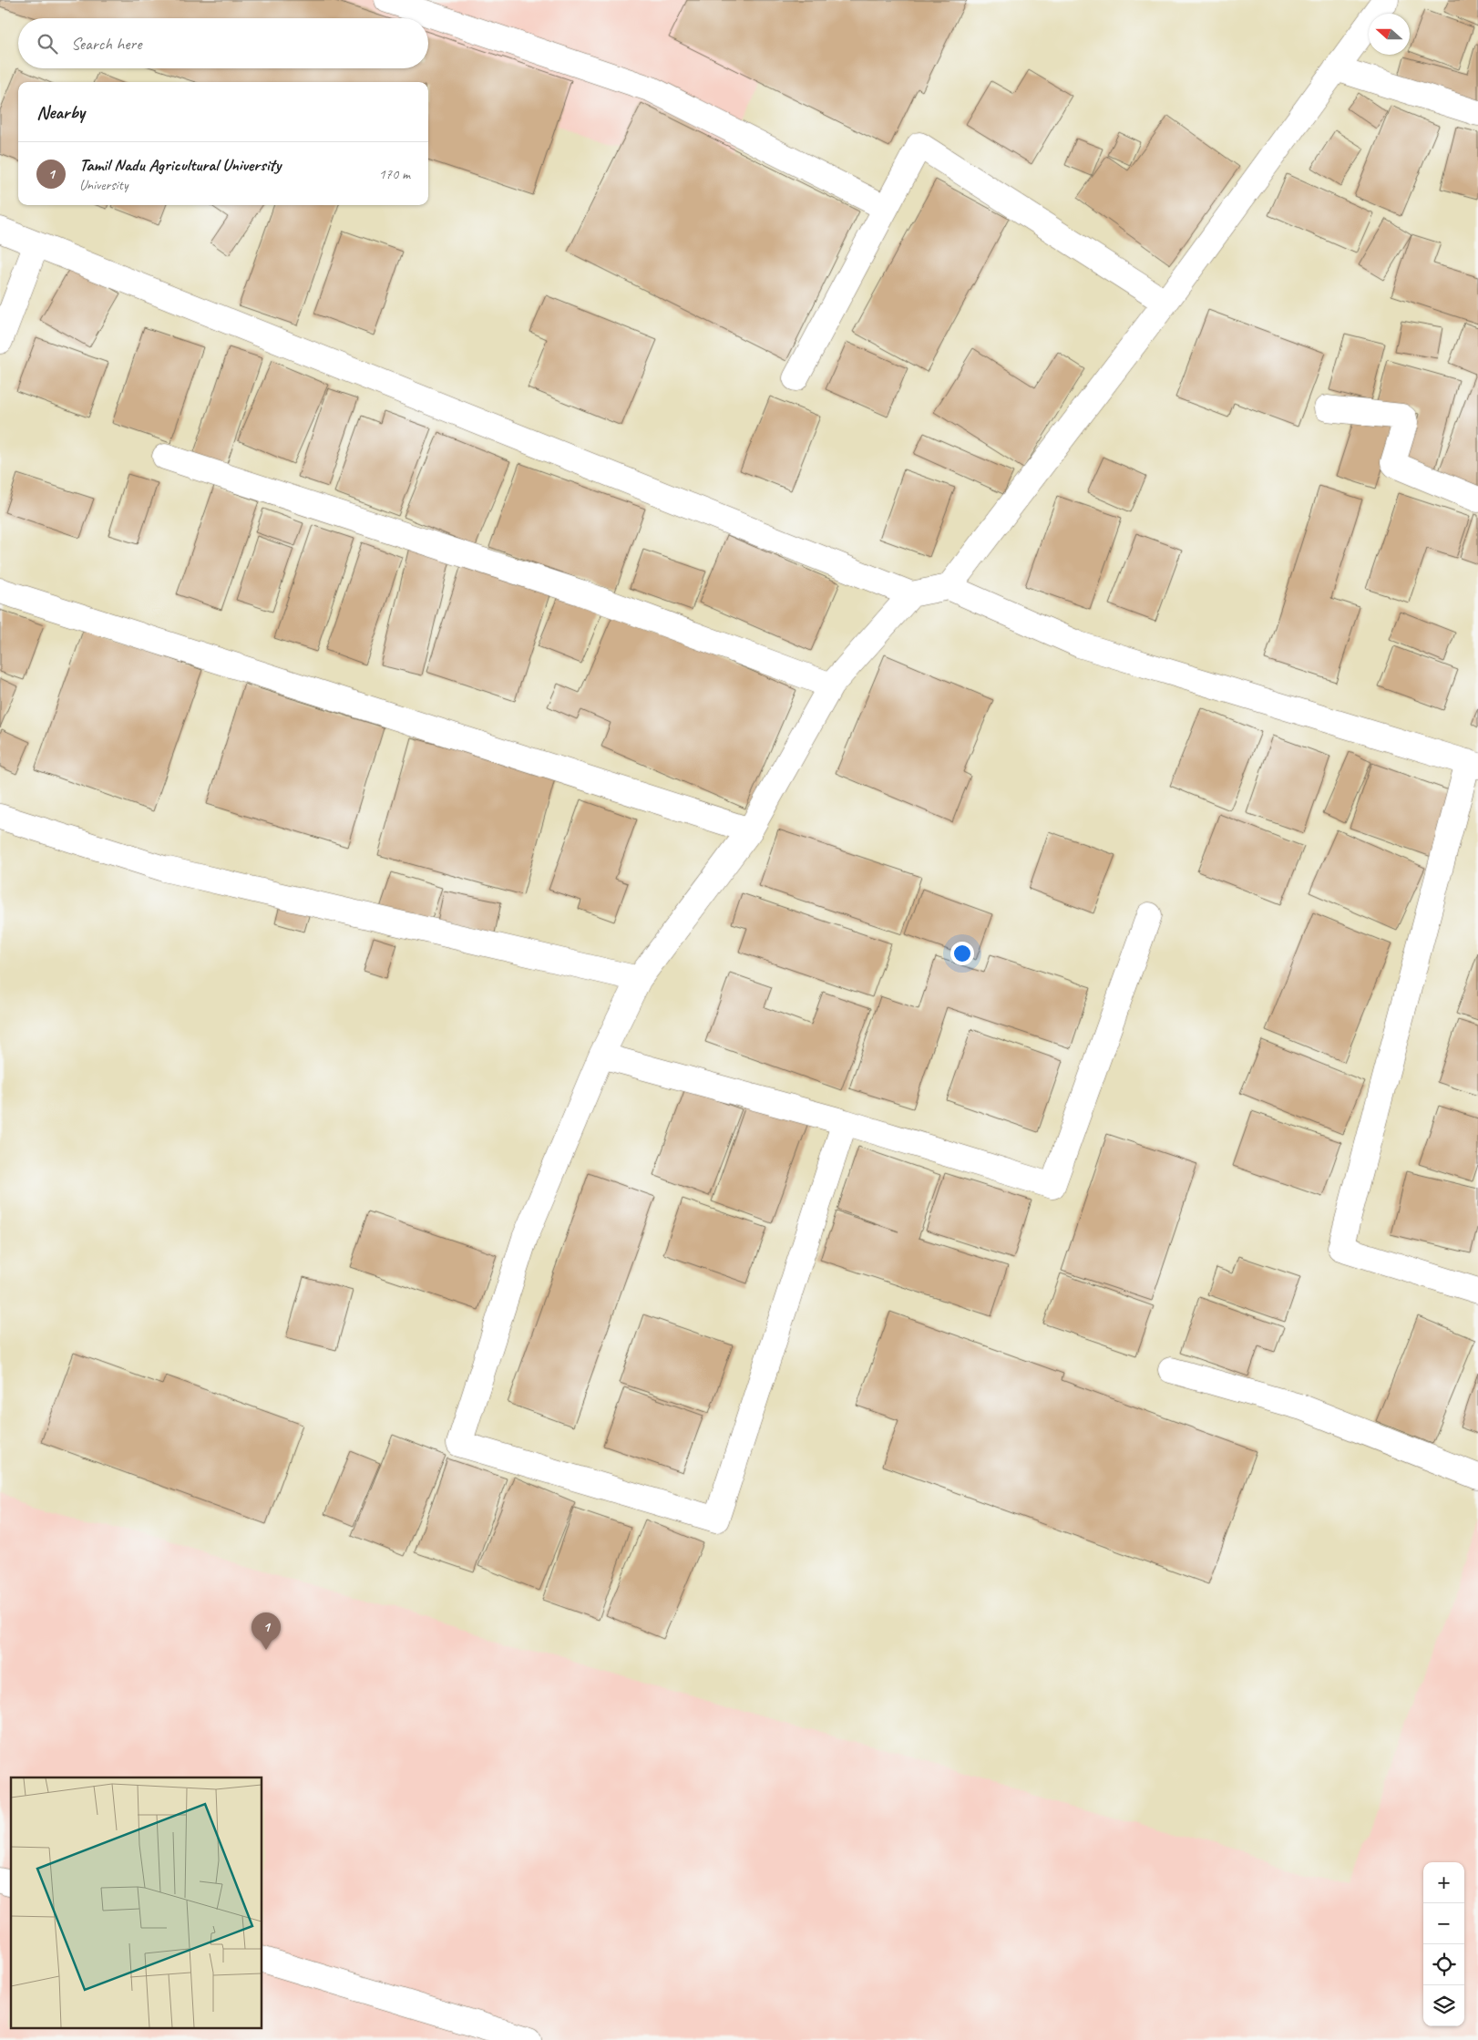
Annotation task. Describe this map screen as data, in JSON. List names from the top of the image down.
{
  "north": "left",
  "page": {
    "search": "Search here",
    "heading": "Nearby",
    "list": [
      {
        "mark": "1",
        "name": "Tamil Nadu Agricultural University",
        "note": "University",
        "value": "170 m"
      }
    ],
    "pins": "1",
    "map_buttons": ["+", "−"]
  }
}
